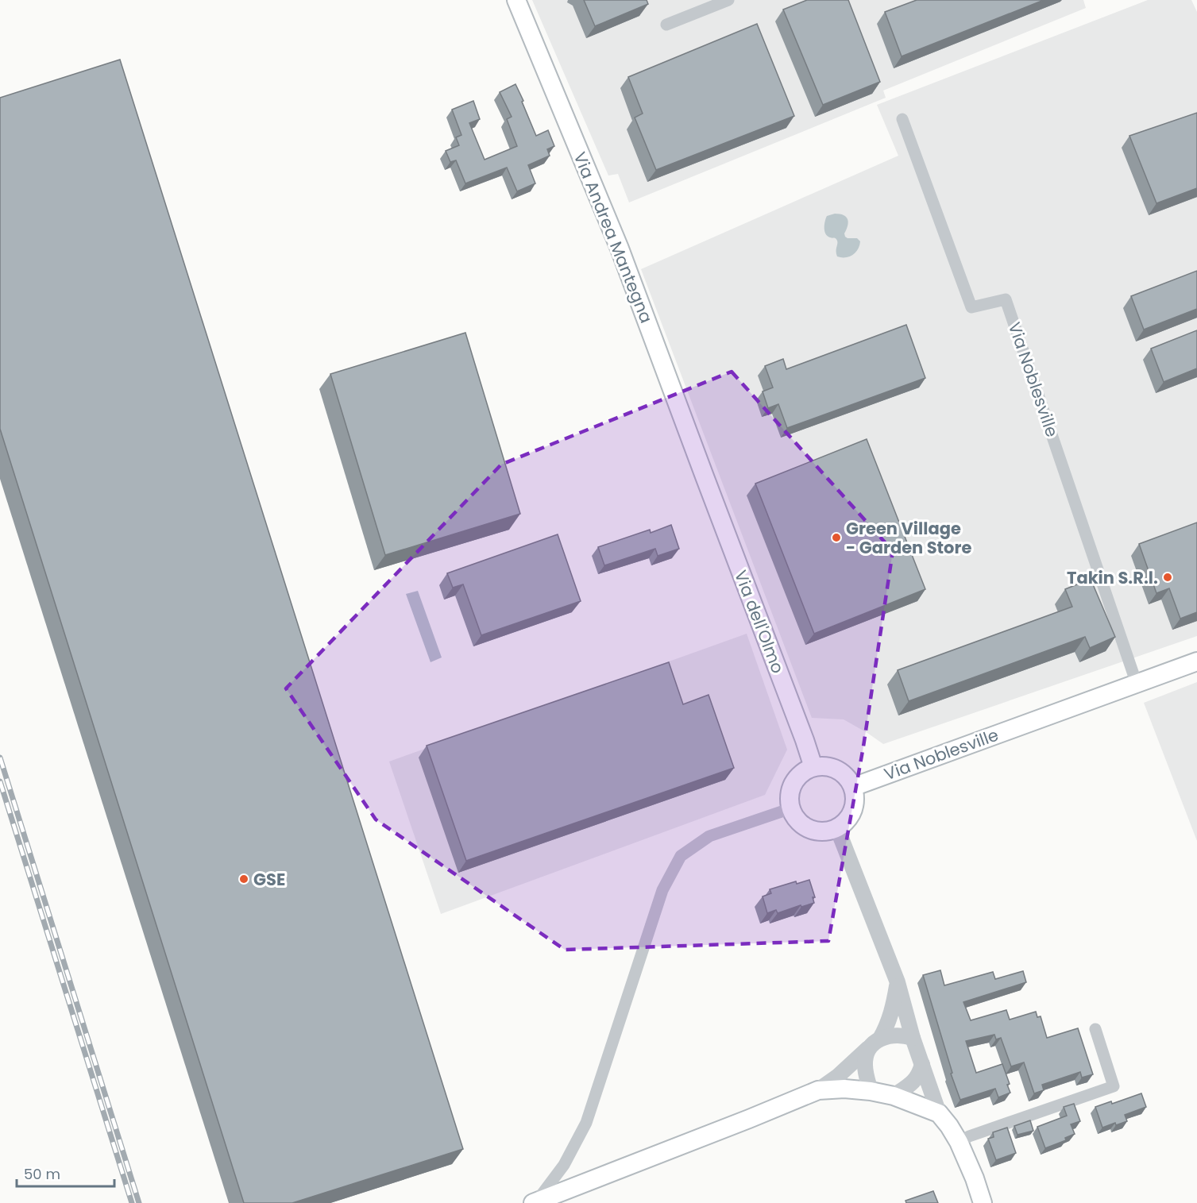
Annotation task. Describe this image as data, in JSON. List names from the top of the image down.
{
  "streets": {
    "main road": ["Via Andrea Mantegna", "Via Noblesville", "Via dell'Olmo"]
  },
  "crossings": [
    ["Via Andrea Mantegna", "Via dell'Olmo"],
    ["Via Noblesville", "Via dell'Olmo"]
  ],
  "places": ["Green Village - Garden Store", "Takin S.R.l.", "GSE"],
  "scale_bar": "50 m"
}
